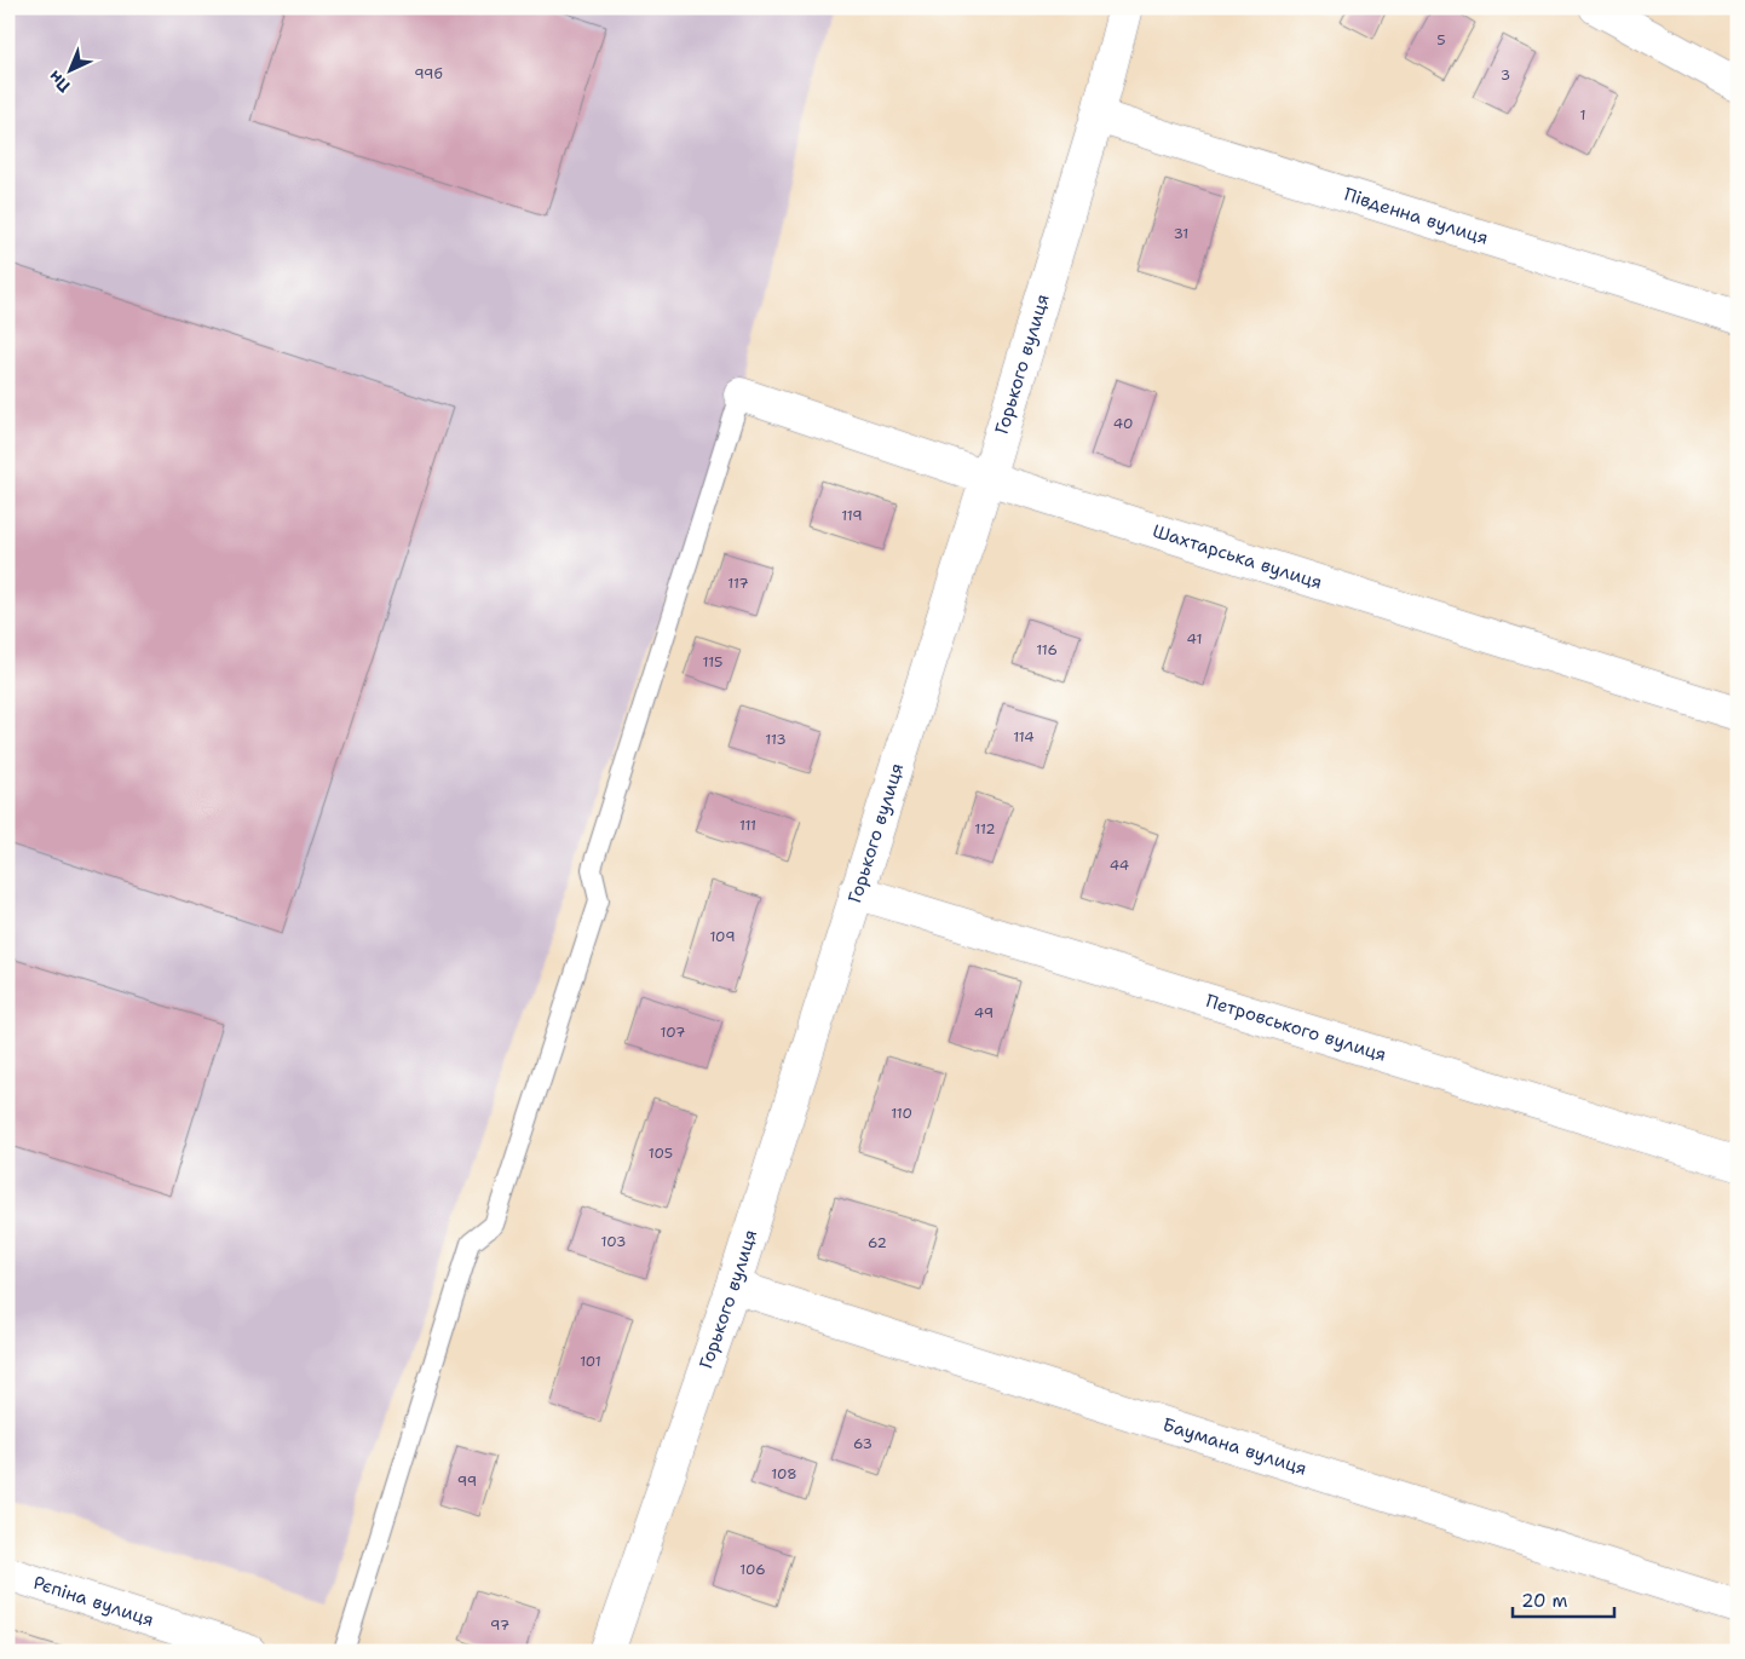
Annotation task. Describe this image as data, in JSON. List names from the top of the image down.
{
  "streets": {
    "street": [
      "Південна вулиця",
      "Горького вулиця",
      "Шахтарська вулиця",
      "Петровського вулиця",
      "Баумана вулиця",
      "Рєпіна вулиця"
    ]
  },
  "crossings": [
    ["Південна вулиця", "Горького вулиця"],
    ["Горького вулиця", "Шахтарська вулиця"],
    ["Горького вулиця", "Петровського вулиця"],
    ["Горького вулиця", "Баумана вулиця"]
  ],
  "house_numbers": [
    "5",
    "99б",
    "3",
    "1",
    "31",
    "40",
    "119",
    "117",
    "41",
    "116",
    "115",
    "114",
    "113",
    "111",
    "112",
    "44",
    "109",
    "49",
    "107",
    "110",
    "105",
    "103",
    "62",
    "101",
    "63",
    "108",
    "99",
    "106",
    "97"
  ],
  "scale_bar": "20 m",
  "north": "bottom left"
}
